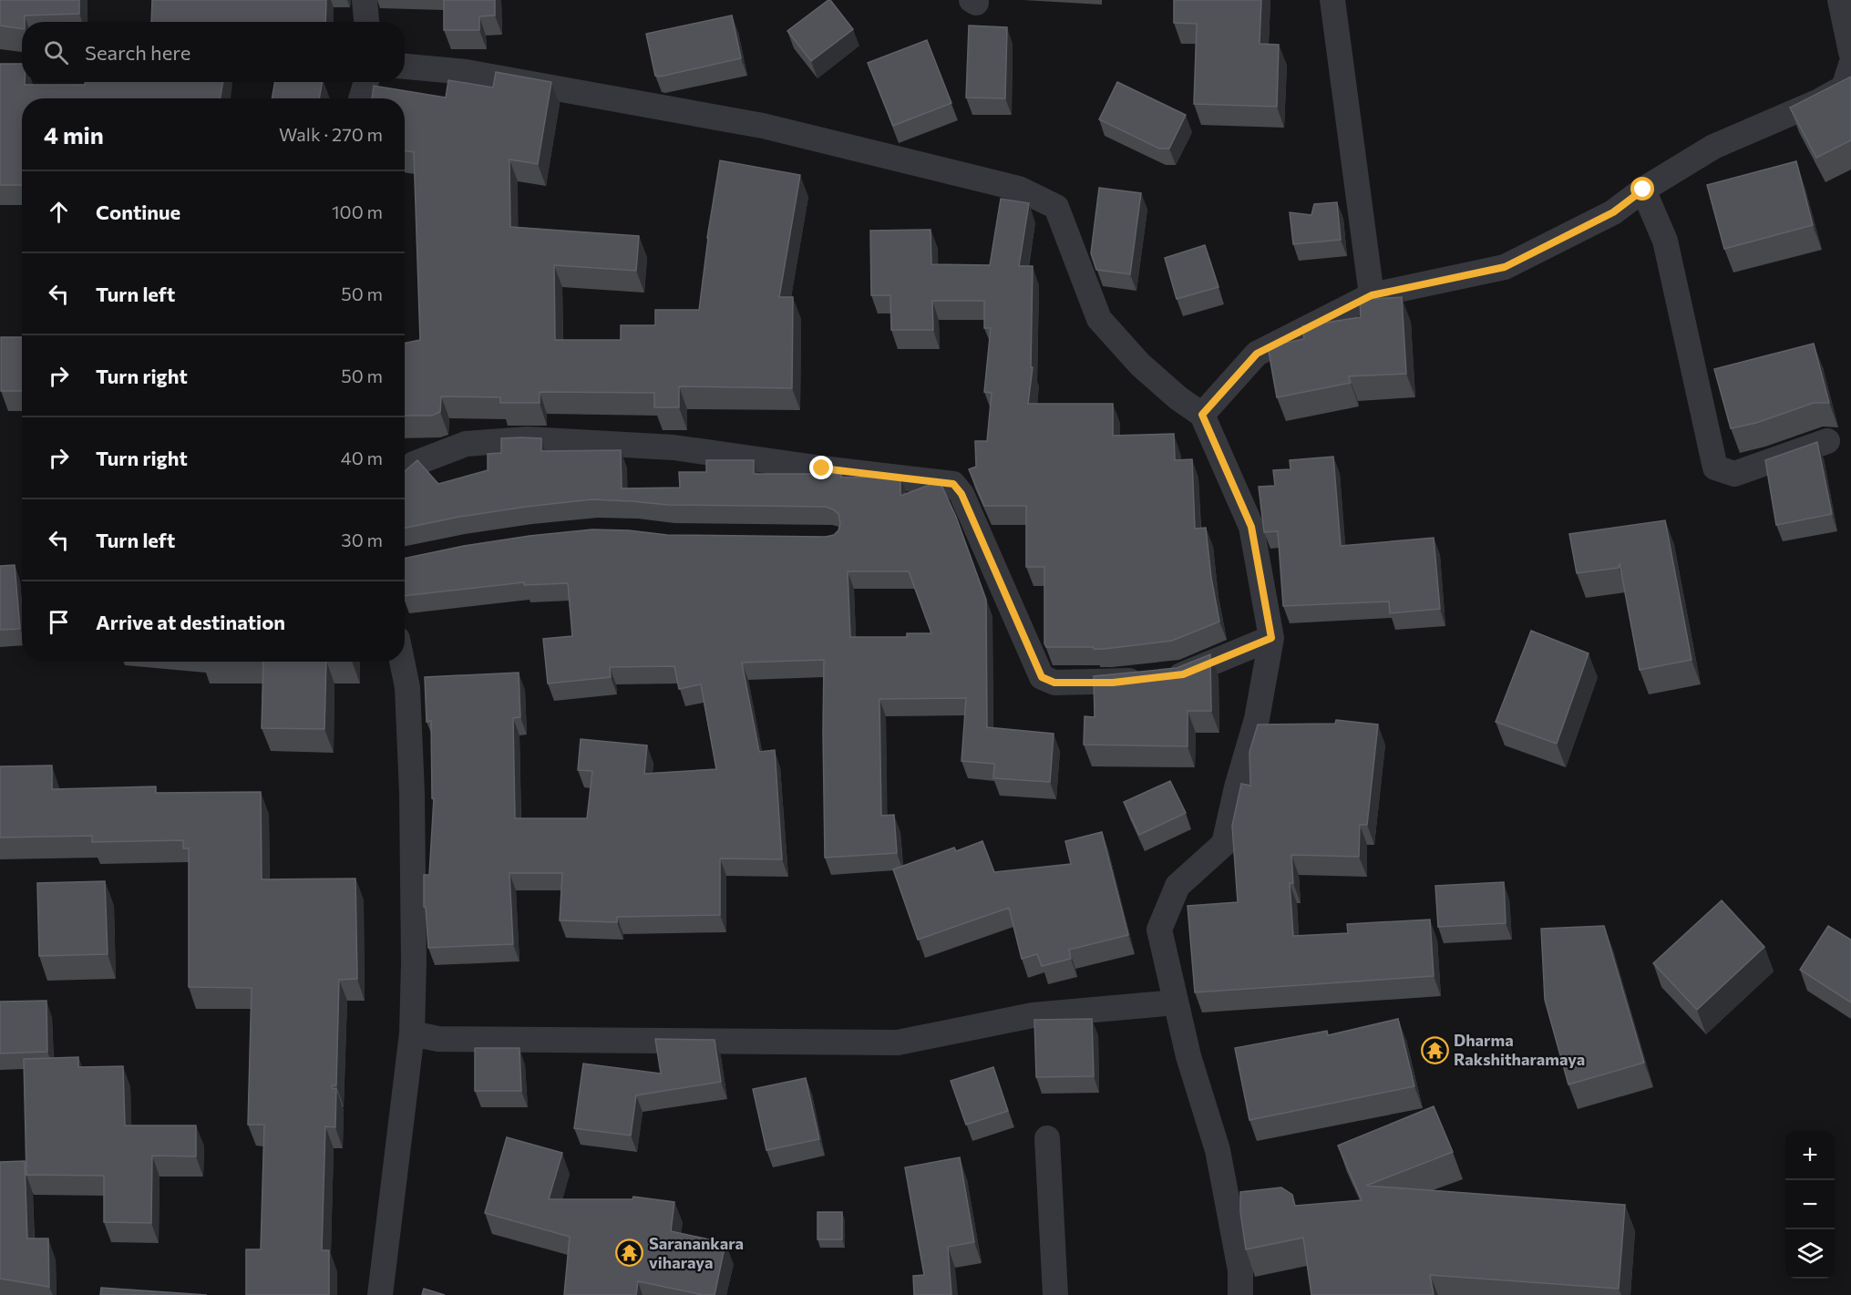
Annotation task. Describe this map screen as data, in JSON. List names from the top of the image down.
{
  "places": {
    "temple": ["Dharma Rakshitharamaya", "Saranankara viharaya"]
  },
  "page": {
    "search": "Search here",
    "heading": ["4 min", "Walk · 270 m"],
    "list": [
      ["Continue", "100 m"],
      ["Turn left", "50 m"],
      ["Turn right", "50 m"],
      ["Turn right", "40 m"],
      ["Turn left", "30 m"],
      "Arrive at destination"
    ],
    "map_buttons": ["+", "−"]
  }
}
